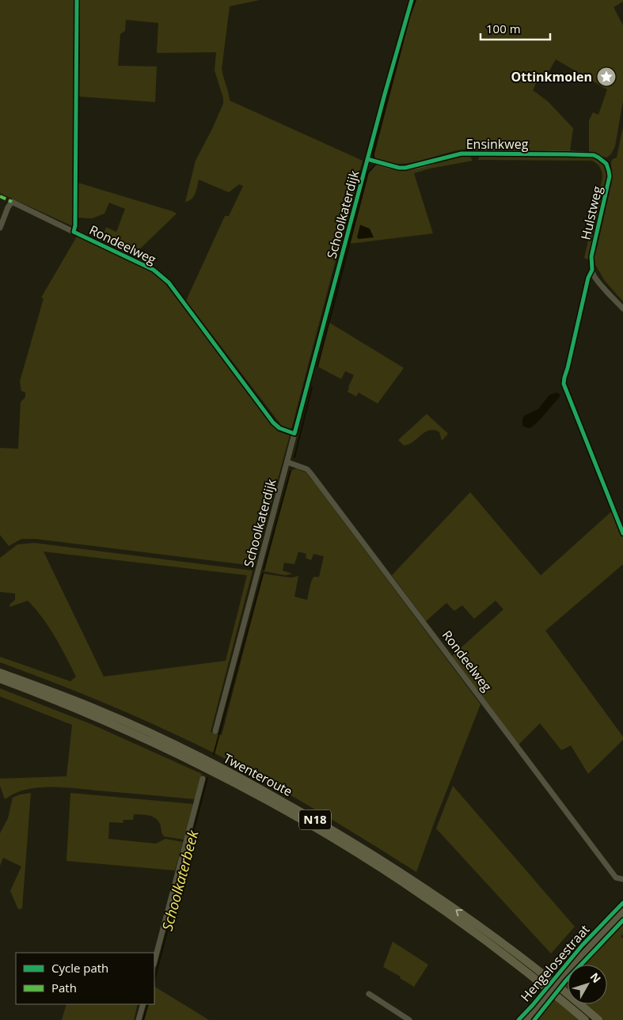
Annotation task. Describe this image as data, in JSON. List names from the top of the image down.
{
  "streets": {
    "highway": ["Twenteroute", "N18"],
    "main road": ["Hengelosestraat"],
    "street": [
      "Ensinkweg",
      "Hulstweg",
      "Schoolkaterdijk",
      "Rondeelweg"
    ]
  },
  "crossings": [
    ["Ensinkweg", "Hulstweg"],
    ["Ensinkweg", "Schoolkaterdijk"],
    ["Schoolkaterdijk", "Rondeelweg"]
  ],
  "water": ["Schoolkaterbeek"],
  "places": {
    "place": ["Ottinkmolen"]
  },
  "legend": ["Cycle path", "Path"],
  "scale_bar": "100 m",
  "north": "top right"
}
